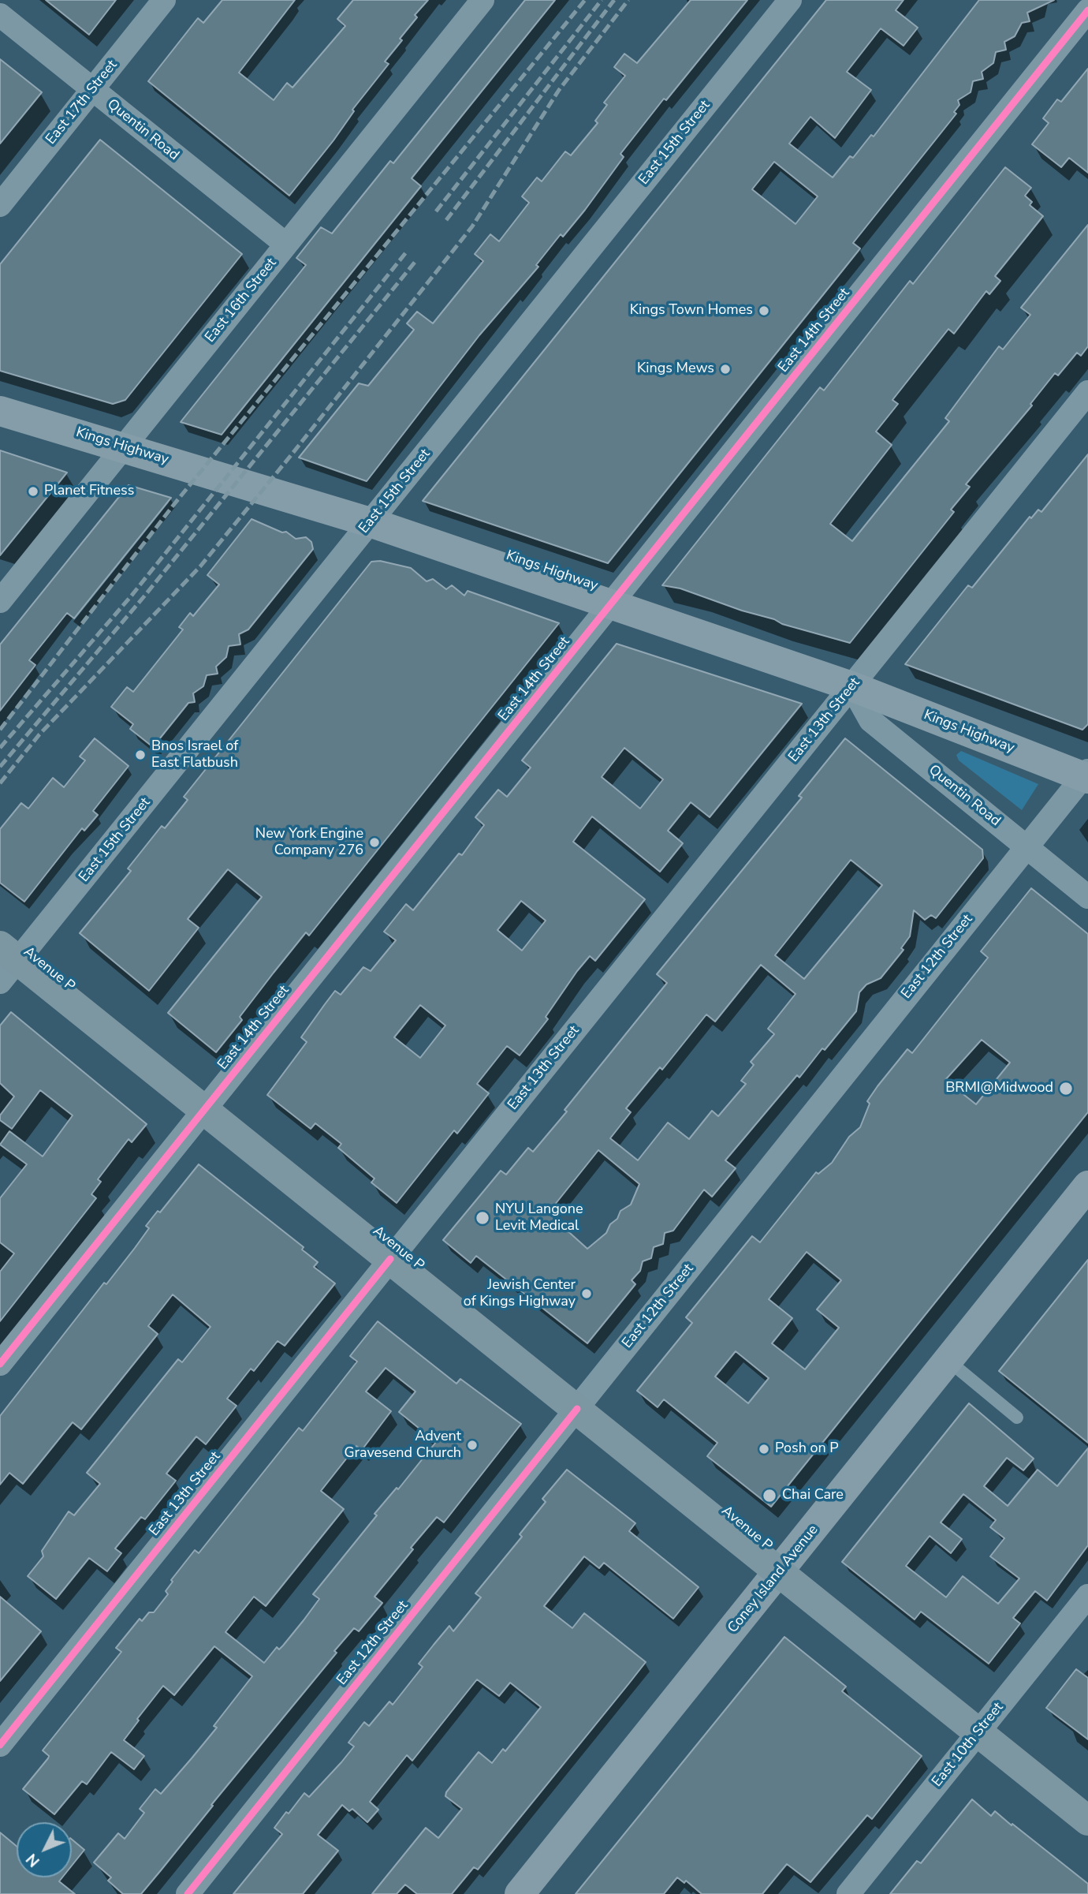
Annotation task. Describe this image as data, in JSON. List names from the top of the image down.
{
  "streets": {
    "main road": ["Avenue P"],
    "street": [
      "East 17th Street",
      "Quentin Road",
      "East 15th Street",
      "East 16th Street",
      "East 14th Street",
      "Kings Highway",
      "East 13th Street",
      "East 12th Street",
      "Coney Island Avenue",
      "East 10th Street"
    ]
  },
  "crossings": [
    ["East 17th Street", "Quentin Road"],
    ["Quentin Road", "East 16th Street"],
    ["Quentin Road", "Kings Highway"],
    ["Quentin Road", "East 13th Street"],
    ["Quentin Road", "East 12th Street"],
    ["East 15th Street", "Kings Highway"],
    ["East 15th Street", "Avenue P"],
    ["East 16th Street", "Kings Highway"],
    ["East 14th Street", "Kings Highway"],
    ["East 14th Street", "Avenue P"],
    ["Kings Highway", "East 13th Street"],
    ["Kings Highway", "East 12th Street"],
    ["East 13th Street", "Avenue P"],
    ["East 12th Street", "Avenue P"],
    ["Avenue P", "Coney Island Avenue"],
    ["Avenue P", "East 10th Street"]
  ],
  "places": [
    "Kings Town Homes",
    "Kings Mews",
    "Planet Fitness",
    "Bnos Israel of East Flatbush",
    "New York Engine Company 276",
    "BRMI@Midwood",
    "NYU Langone Levit Medical",
    "Jewish Center of Kings Highway",
    "Advent Gravesend Church",
    "Posh on P",
    "Chai Care"
  ],
  "north": "bottom left"
}
